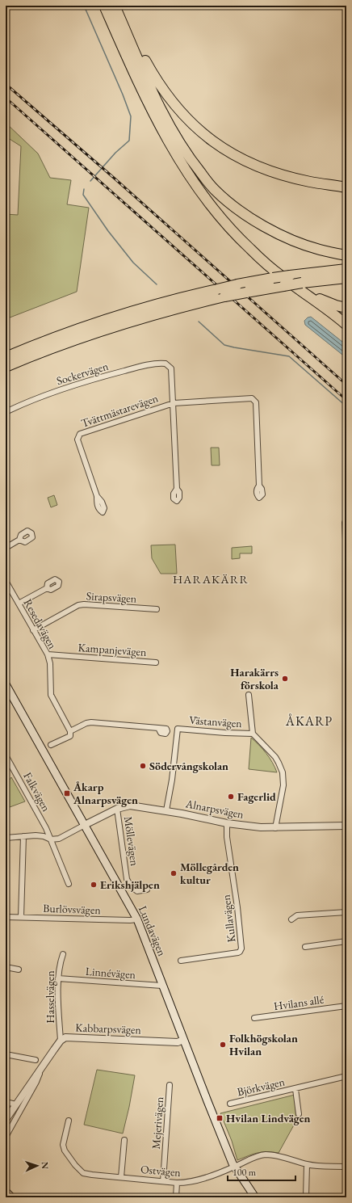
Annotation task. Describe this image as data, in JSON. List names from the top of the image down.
{
  "streets": {
    "main road": ["Lundavägen"],
    "street": [
      "Sockervägen",
      "Tvättmästarevägen",
      "Sirapsvägen",
      "Resedavägen",
      "Kampanjevägen",
      "Västanvägen",
      "Falkvägen",
      "Alnarpsvägen",
      "Möllevägen",
      "Burlövsvägen",
      "Kullavägen",
      "Linnévägen",
      "Hasselvägen",
      "Hvilans allé",
      "Kabbarpsvägen",
      "Björkvägen",
      "Mejerivägen",
      "Ostvägen"
    ]
  },
  "crossings": [
    ["Sockervägen", "Tvättmästarevägen"],
    ["Sirapsvägen", "Resedavägen"],
    ["Resedavägen", "Kampanjevägen"],
    ["Västanvägen", "Alnarpsvägen"],
    ["Alnarpsvägen", "Möllevägen"],
    ["Alnarpsvägen", "Kullavägen"],
    ["Alnarpsvägen", "Lundavägen"],
    ["Burlövsvägen", "Lundavägen"],
    ["Lundavägen", "Linnévägen"],
    ["Lundavägen", "Kabbarpsvägen"],
    ["Lundavägen", "Ostvägen"],
    ["Linnévägen", "Hasselvägen"],
    ["Hasselvägen", "Kabbarpsvägen"],
    ["Mejerivägen", "Ostvägen"]
  ],
  "districts": ["HARAKÄRR", "ÅKARP"],
  "places": {
    "other": [
      "Harakärrs förskola",
      "Södervångskolan",
      "Fagerlid",
      "Möllegården kultur",
      "Erikshjälpen",
      "Folkhögskolan Hvilan"
    ],
    "transit": ["Åkarp Alnarpsvägen", "Hvilan Lindvägen"]
  },
  "scale_bar": "100 m",
  "north": "right"
}
